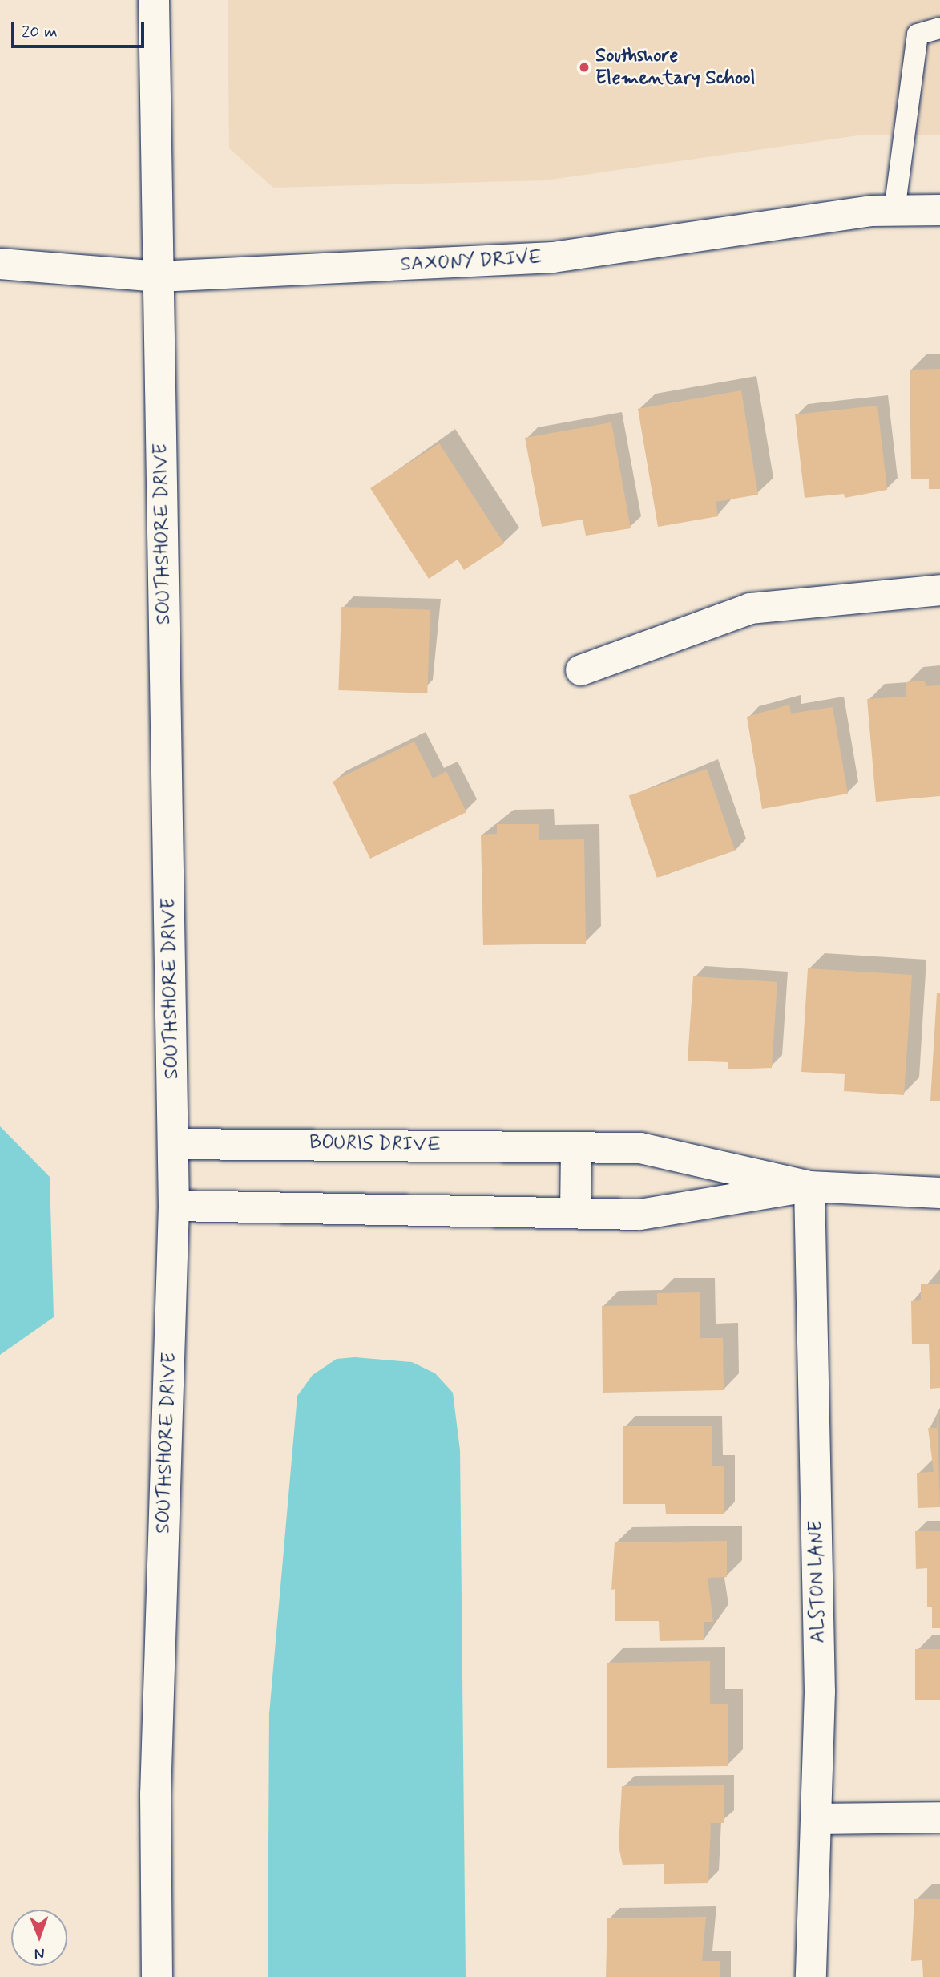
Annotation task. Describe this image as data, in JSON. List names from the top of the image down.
{
  "streets": {
    "street": [
      "SAXONY DRIVE",
      "SOUTHSHORE DRIVE",
      "BOURIS DRIVE",
      "ALSTON LANE"
    ]
  },
  "crossings": [
    ["SAXONY DRIVE", "SOUTHSHORE DRIVE"],
    ["SOUTHSHORE DRIVE", "BOURIS DRIVE"],
    ["BOURIS DRIVE", "ALSTON LANE"]
  ],
  "places": ["Southshore Elementary School"],
  "scale_bar": "20 m",
  "north": "bottom"
}
